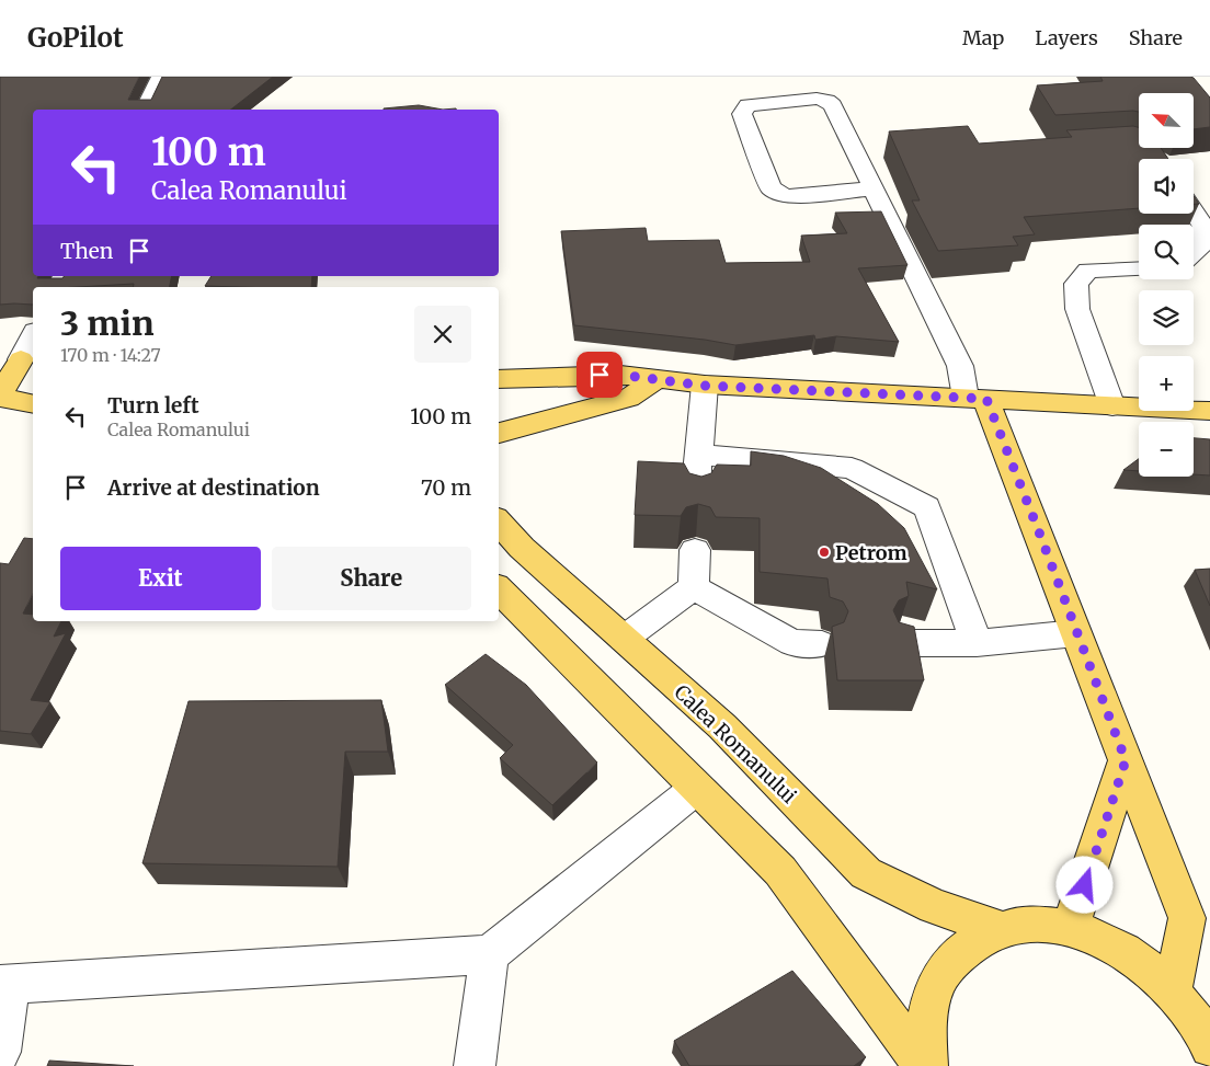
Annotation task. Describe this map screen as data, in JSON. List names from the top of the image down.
{
  "streets": {
    "main road": ["Calea Romanului"]
  },
  "places": ["Petrom"],
  "north": "top left",
  "page": {
    "header": "GoPilot",
    "nav": ["Map", "Layers", "Share"],
    "map_buttons": ["+", "−"],
    "turn": ["100 m", "Calea Romanului"],
    "then": "Then",
    "heading": ["3 min", "170 m · 14:27"],
    "list": [
      {
        "name": "Turn left",
        "note": "Calea Romanului",
        "value": "100 m"
      },
      {
        "name": "Arrive at destination",
        "value": "70 m"
      }
    ],
    "buttons": ["Exit", "Share"]
  }
}
